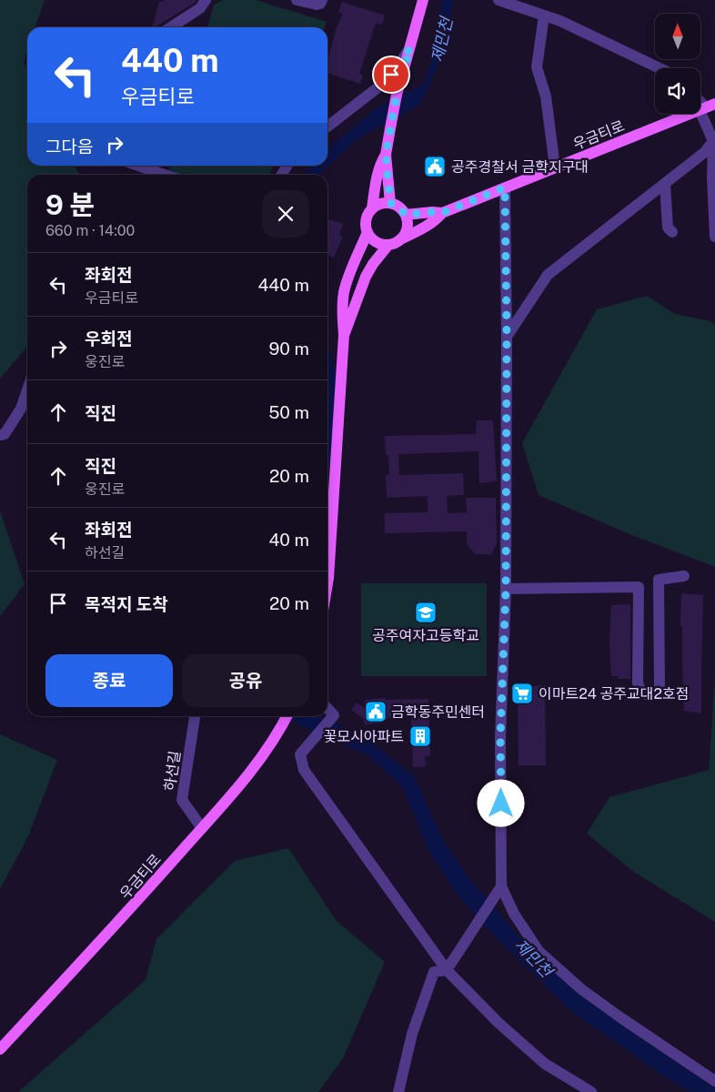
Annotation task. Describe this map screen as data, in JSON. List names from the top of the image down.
{
  "streets": {
    "main road": ["우금티로"],
    "street": ["하선길"]
  },
  "crossings": [
    ["우금티로", "하선길"]
  ],
  "water": ["제민천"],
  "places": {
    "public building": ["공주경찰서 금학지구대", "금학동주민센터"],
    "school or university": ["공주여자고등학교"],
    "supermarket": ["이마트24 공주교대2호점"],
    "building": ["꽃모시아파트"]
  },
  "north": "top",
  "page": {
    "turn": ["440 m", "우금티로"],
    "then": "그다음",
    "heading": ["9 분", "660 m · 14:00"],
    "list": [
      {
        "name": "좌회전",
        "note": "우금티로",
        "value": "440 m"
      },
      {
        "name": "우회전",
        "note": "웅진로",
        "value": "90 m"
      },
      {
        "name": "직진",
        "value": "50 m"
      },
      {
        "name": "직진",
        "note": "웅진로",
        "value": "20 m"
      },
      {
        "name": "좌회전",
        "note": "하선길",
        "value": "40 m"
      },
      {
        "name": "목적지 도착",
        "value": "20 m"
      }
    ],
    "buttons": ["종료", "공유"]
  }
}
